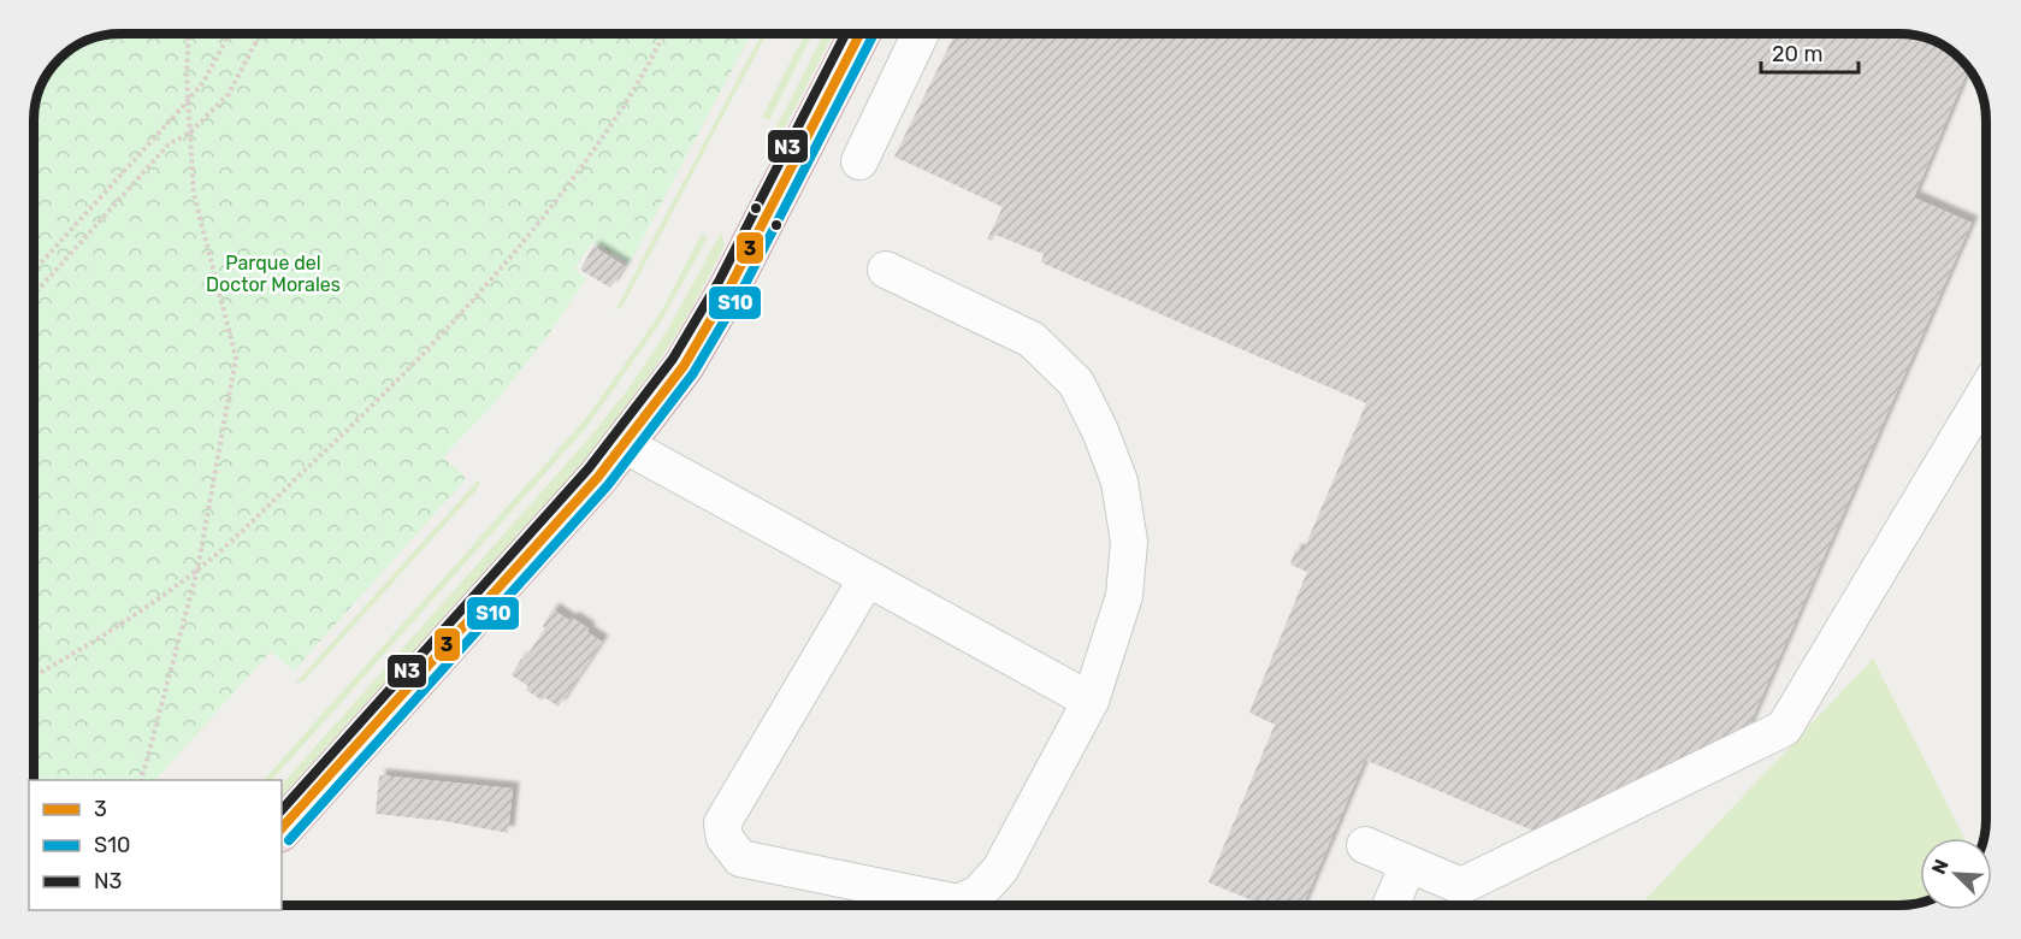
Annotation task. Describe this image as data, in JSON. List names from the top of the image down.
{
  "parks": ["Parque del Doctor Morales"],
  "lines": ["transit line 3", "transit line S10", "transit line N3"],
  "legend": ["3", "S10", "N3"],
  "scale_bar": "20 m",
  "north": "top left"
}
